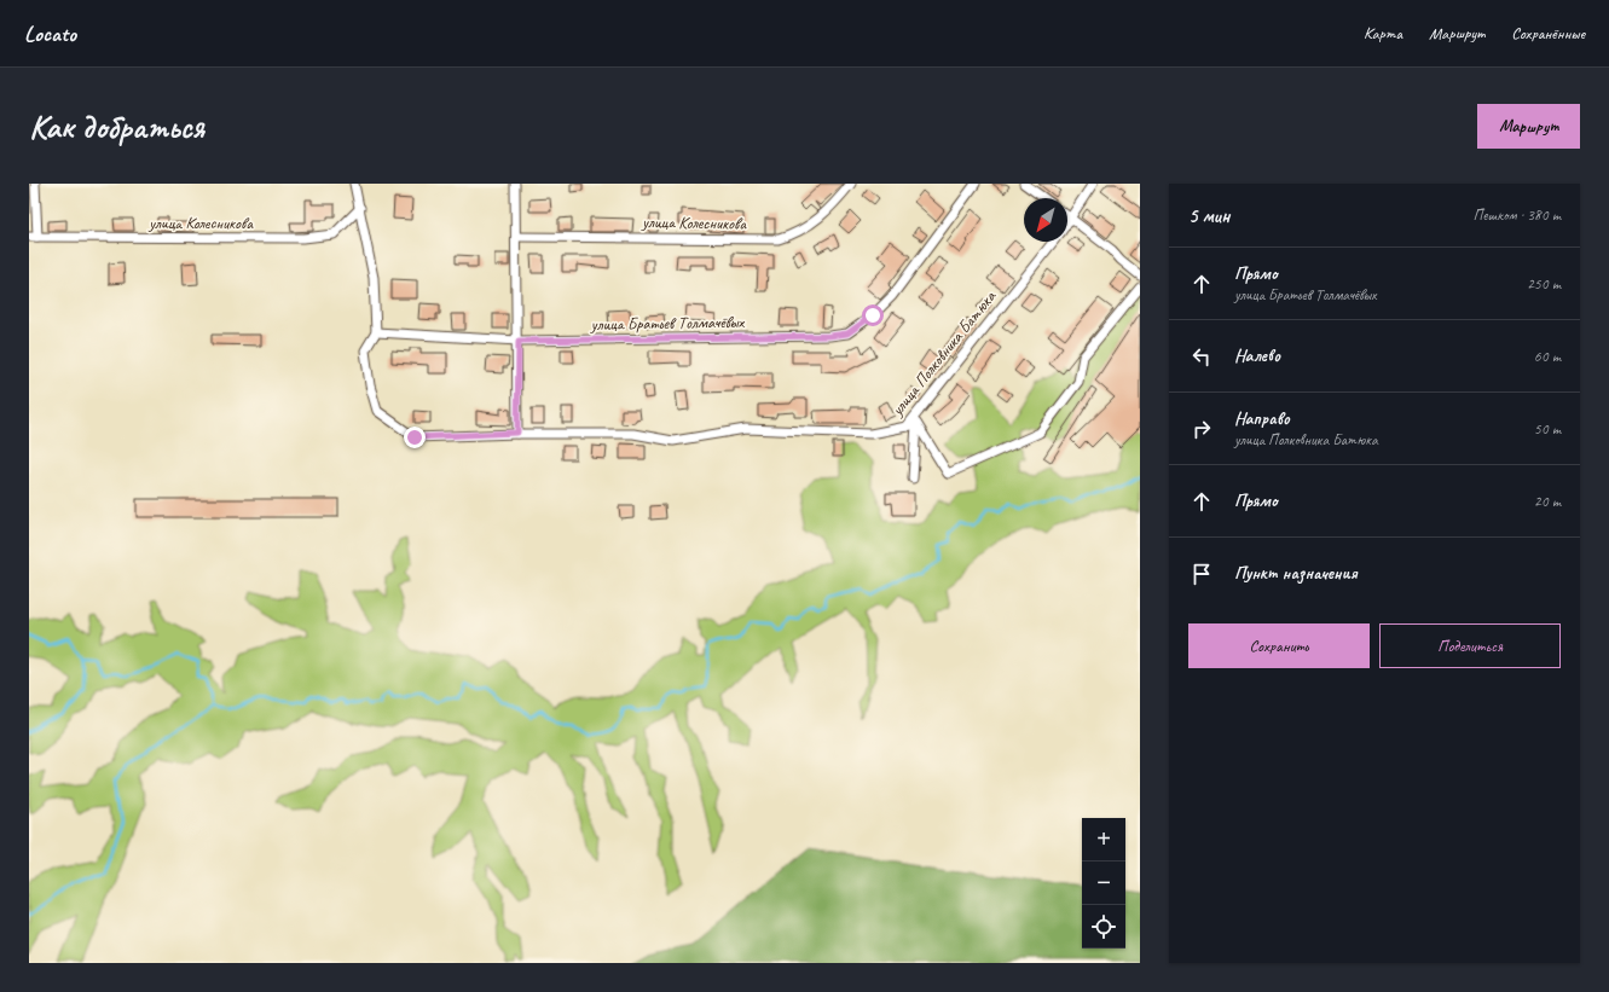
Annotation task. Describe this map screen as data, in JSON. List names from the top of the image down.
{
  "streets": {
    "street": ["улица Колесникова", "улица Братьев Толмачёвых", "улица Полковника Батюка"]
  },
  "crossings": [
    ["улица Братьев Толмачёвых", "улица Полковника Батюка"]
  ],
  "north": "bottom left",
  "page": {
    "header": "Locato",
    "nav": ["Карта", "Маршрут", "Сохранённые"],
    "buttons": [
      "Маршрут",
      ["Сохранить", "Поделиться"]
    ],
    "title": "Как добраться",
    "heading": ["5 мин", "Пешком · 380 m"],
    "list": [
      ["Прямо", "улица Братьев Толмачёвых", "250 m"],
      ["Налево", "60 m"],
      ["Направо", "улица Полковника Батюка", "50 m"],
      ["Прямо", "20 m"],
      "Пункт назначения"
    ],
    "map_buttons": ["+", "−"]
  }
}
